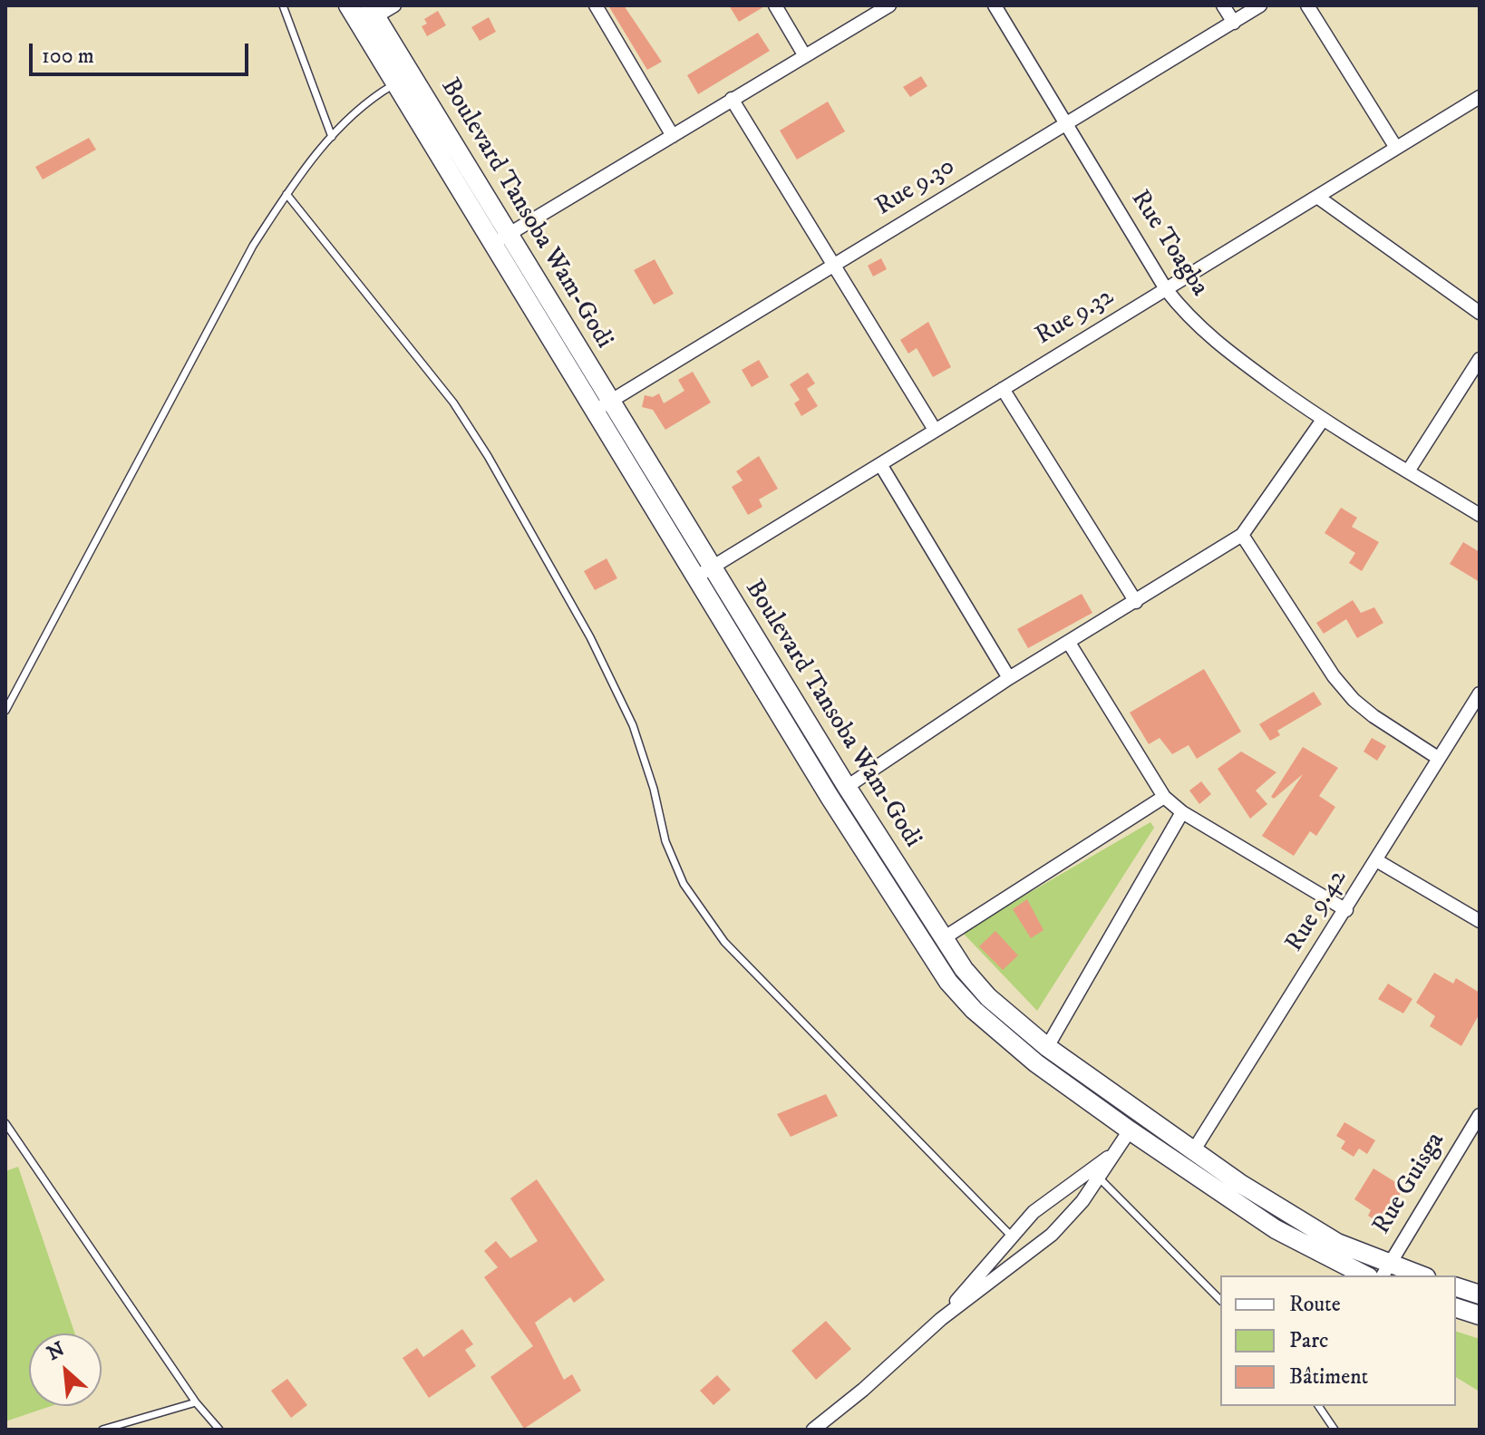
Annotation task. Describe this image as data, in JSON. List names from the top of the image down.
{
  "streets": {
    "main road": ["Boulevard Tansoba Wam-Godi"],
    "street": [
      "Rue 9.30",
      "Rue Toagba",
      "Rue 9.32",
      "Rue 9.42",
      "Rue Guisga"
    ]
  },
  "crossings": [
    ["Rue 9.30", "Boulevard Tansoba Wam-Godi"],
    ["Rue 9.30", "Rue Toagba"],
    ["Boulevard Tansoba Wam-Godi", "Rue 9.32"],
    ["Boulevard Tansoba Wam-Godi", "Rue 9.42"],
    ["Boulevard Tansoba Wam-Godi", "Rue Guisga"],
    ["Rue Toagba", "Rue 9.32"]
  ],
  "legend": ["Route", "Parc", "Bâtiment"],
  "scale_bar": "100 m",
  "north": "top left"
}
